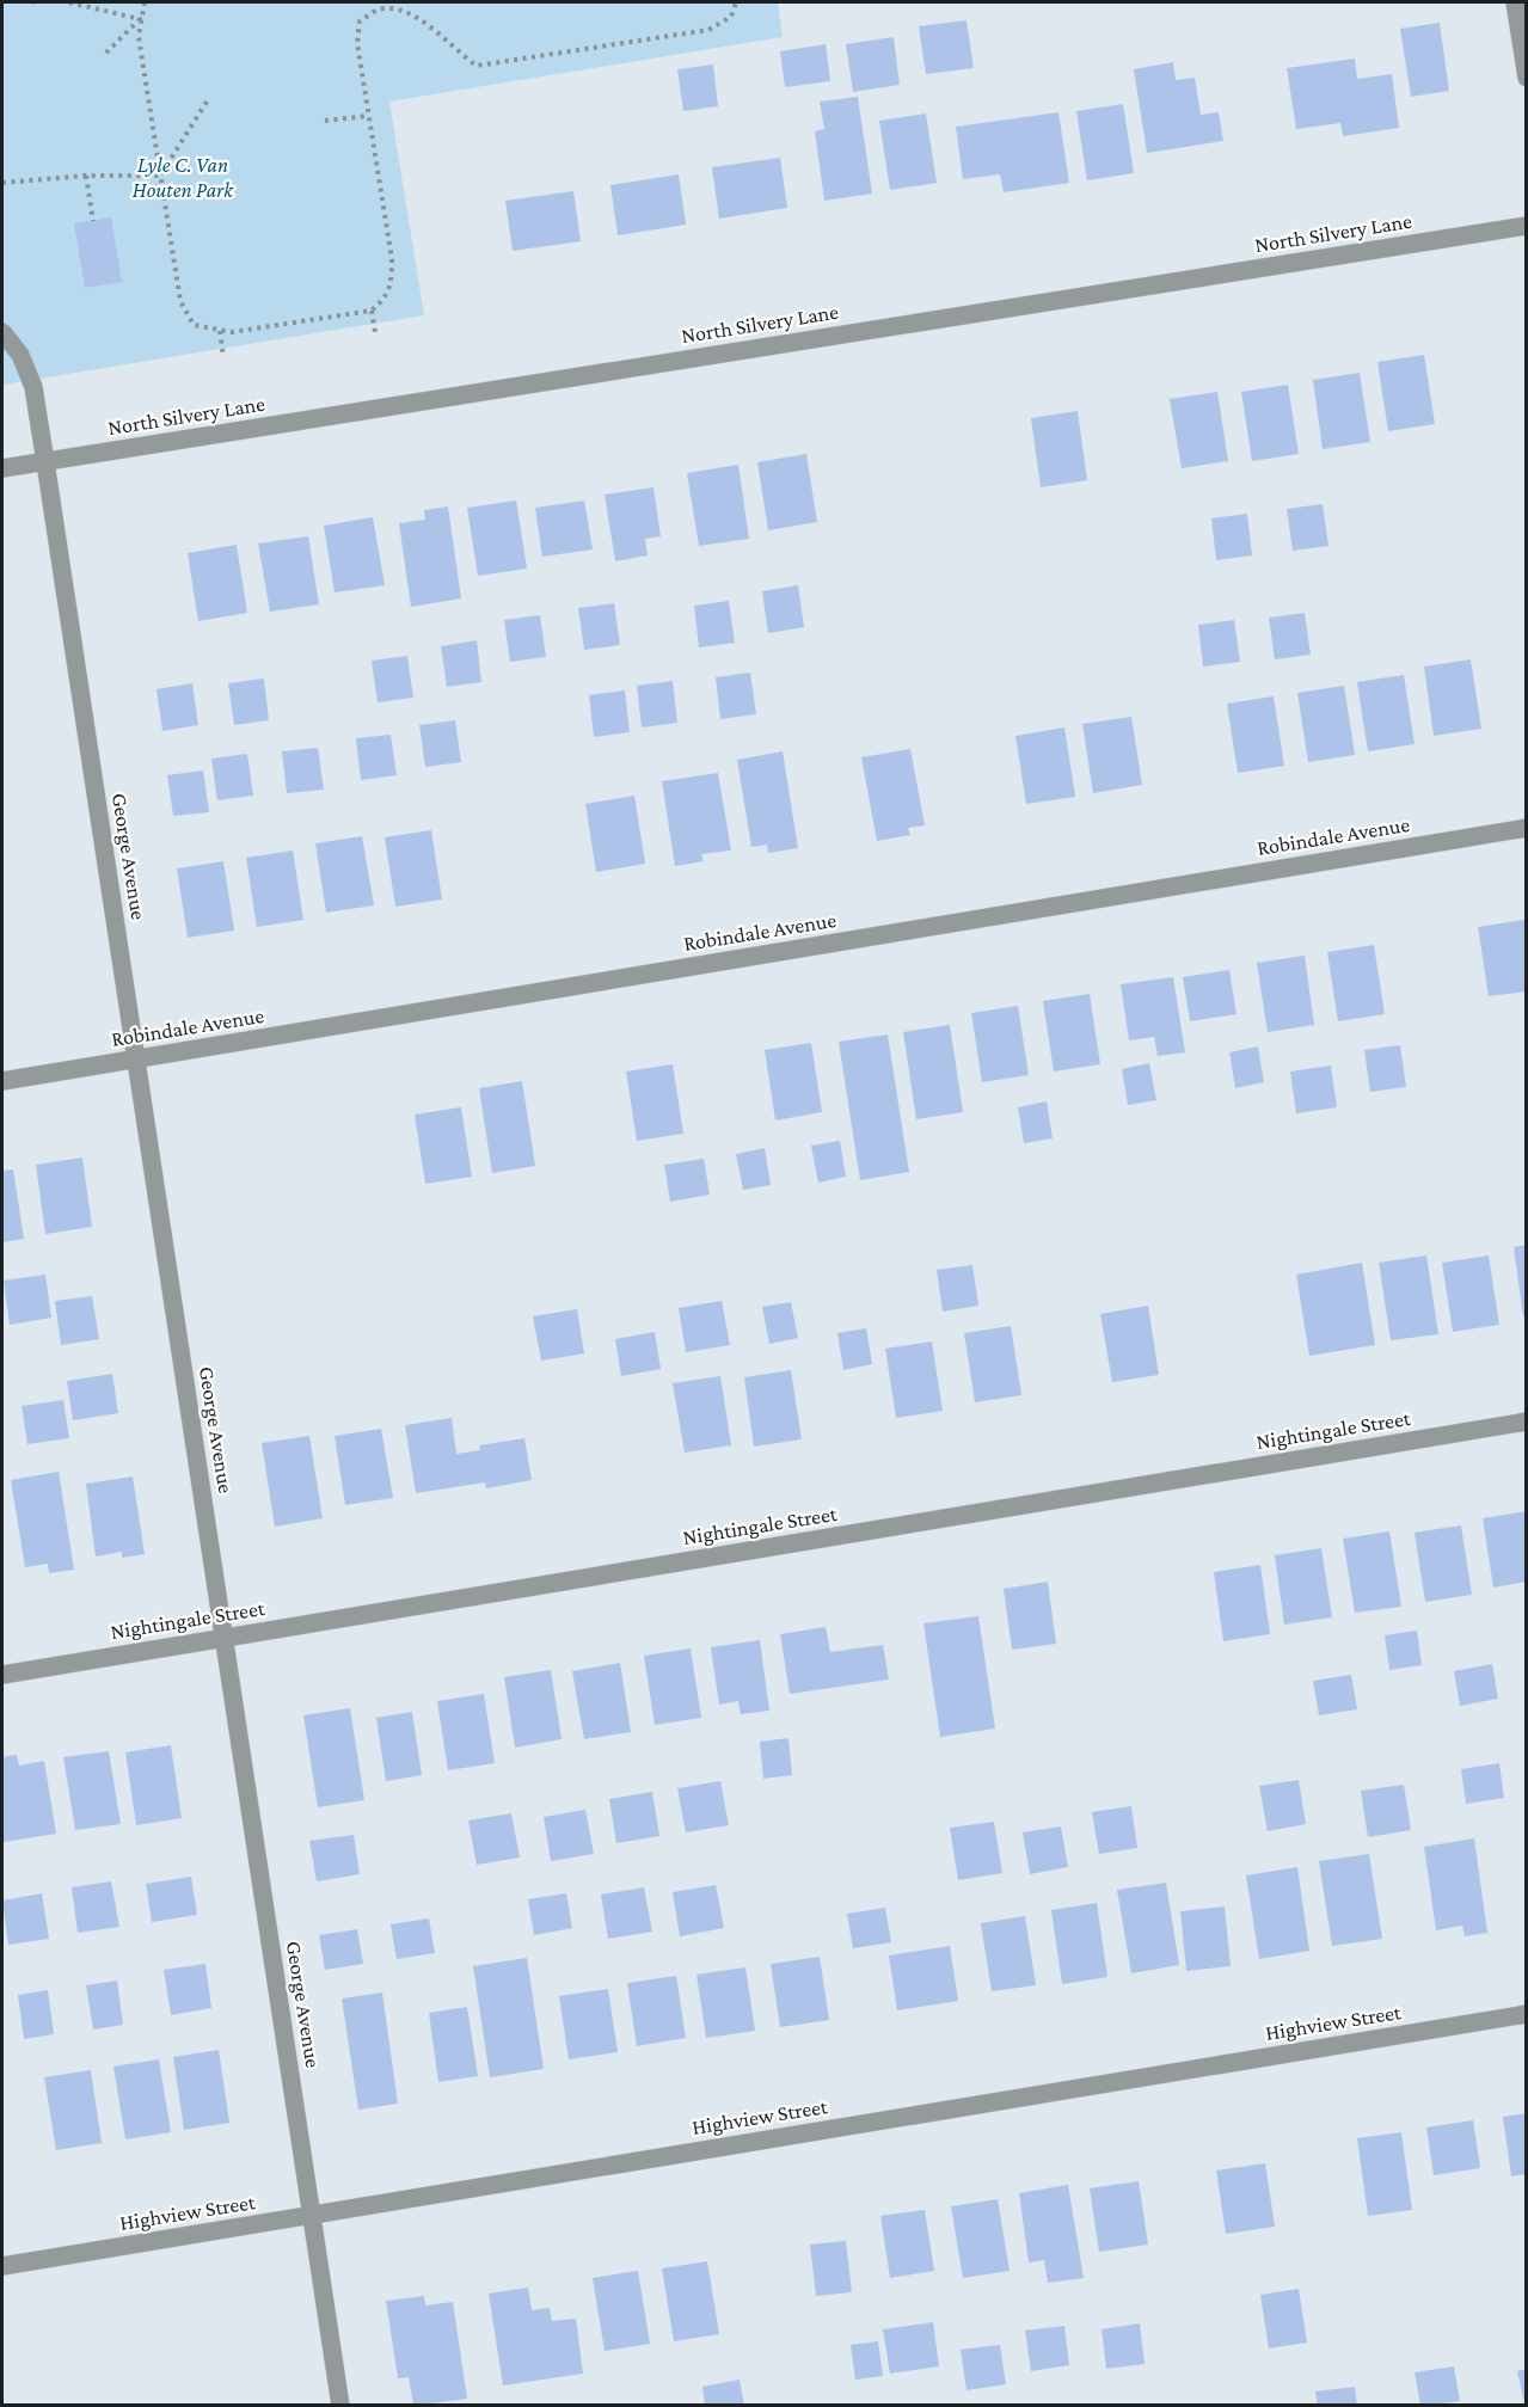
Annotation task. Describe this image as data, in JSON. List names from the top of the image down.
{
  "streets": {
    "street": [
      "North Silvery Lane",
      "Robindale Avenue",
      "George Avenue",
      "Nightingale Street",
      "Highview Street"
    ]
  },
  "crossings": [
    ["North Silvery Lane", "George Avenue"],
    ["Robindale Avenue", "George Avenue"],
    ["George Avenue", "Nightingale Street"],
    ["George Avenue", "Highview Street"]
  ],
  "parks": ["Lyle C. Van Houten Park"]
}
